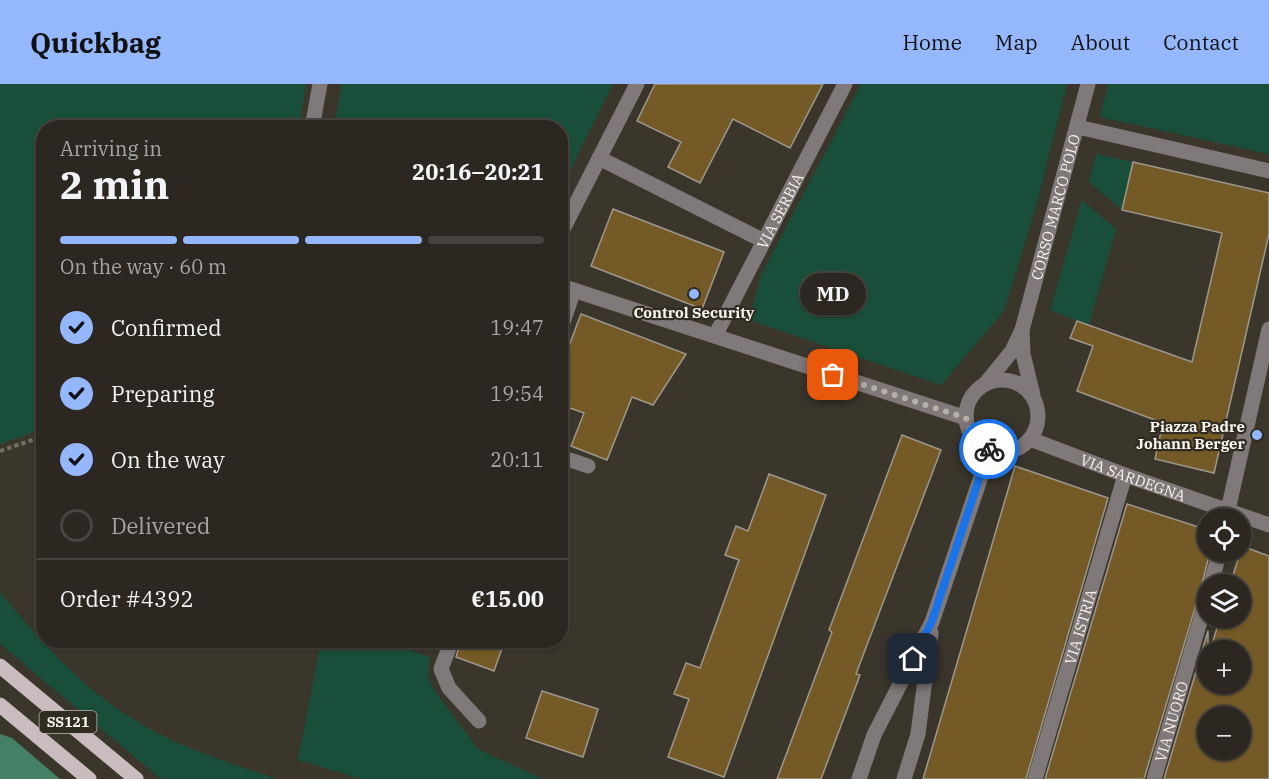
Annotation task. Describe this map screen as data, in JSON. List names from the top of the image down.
{
  "streets": {
    "main road": ["SS121"],
    "street": [
      "CORSO MARCO POLO",
      "VIA SERBIA",
      "VIA SARDEGNA",
      "VIA ISTRIA",
      "VIA NUORO"
    ]
  },
  "crossings": [
    ["VIA SARDEGNA", "VIA ISTRIA"]
  ],
  "places": ["Control Security", "MD", "Piazza Padre Johann Berger"],
  "page": {
    "header": "Quickbag",
    "nav": [
      "Home",
      "Map",
      "About",
      "Contact"
    ],
    "heading": ["2 min", "Arriving in", "20:16–20:21"],
    "panel": ["Order #4392", "€15.00"],
    "bar": "On the way · 60 m",
    "bubble": "MD",
    "list": [
      ["Confirmed", "19:47"],
      ["Preparing", "19:54"],
      ["On the way", "20:11"],
      "Delivered"
    ],
    "map_buttons": ["+", "−"]
  }
}
